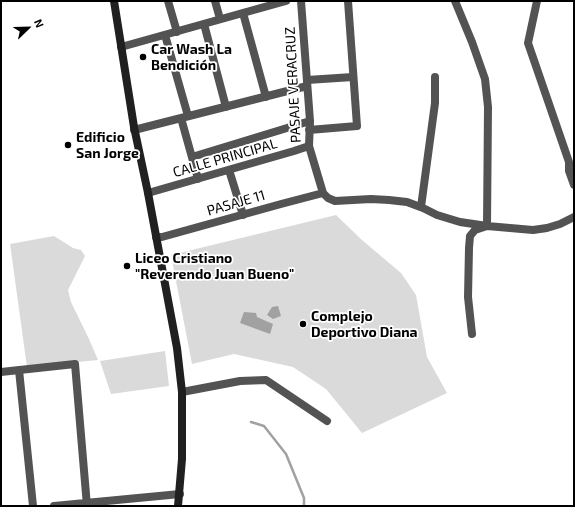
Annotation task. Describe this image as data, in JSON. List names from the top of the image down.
{
  "streets": {
    "street": ["PASAJE VERACRUZ", "CALLE PRINCIPAL", "PASAJE 11"]
  },
  "crossings": [
    ["PASAJE VERACRUZ", "CALLE PRINCIPAL"],
    ["PASAJE VERACRUZ", "PASAJE 11"]
  ],
  "places": [
    "Car Wash La Bendición",
    "Edificio San Jorge",
    "Liceo Cristiano \"Reverendo Juan Bueno\"",
    "Complejo Deportivo Diana"
  ],
  "north": "top right"
}
